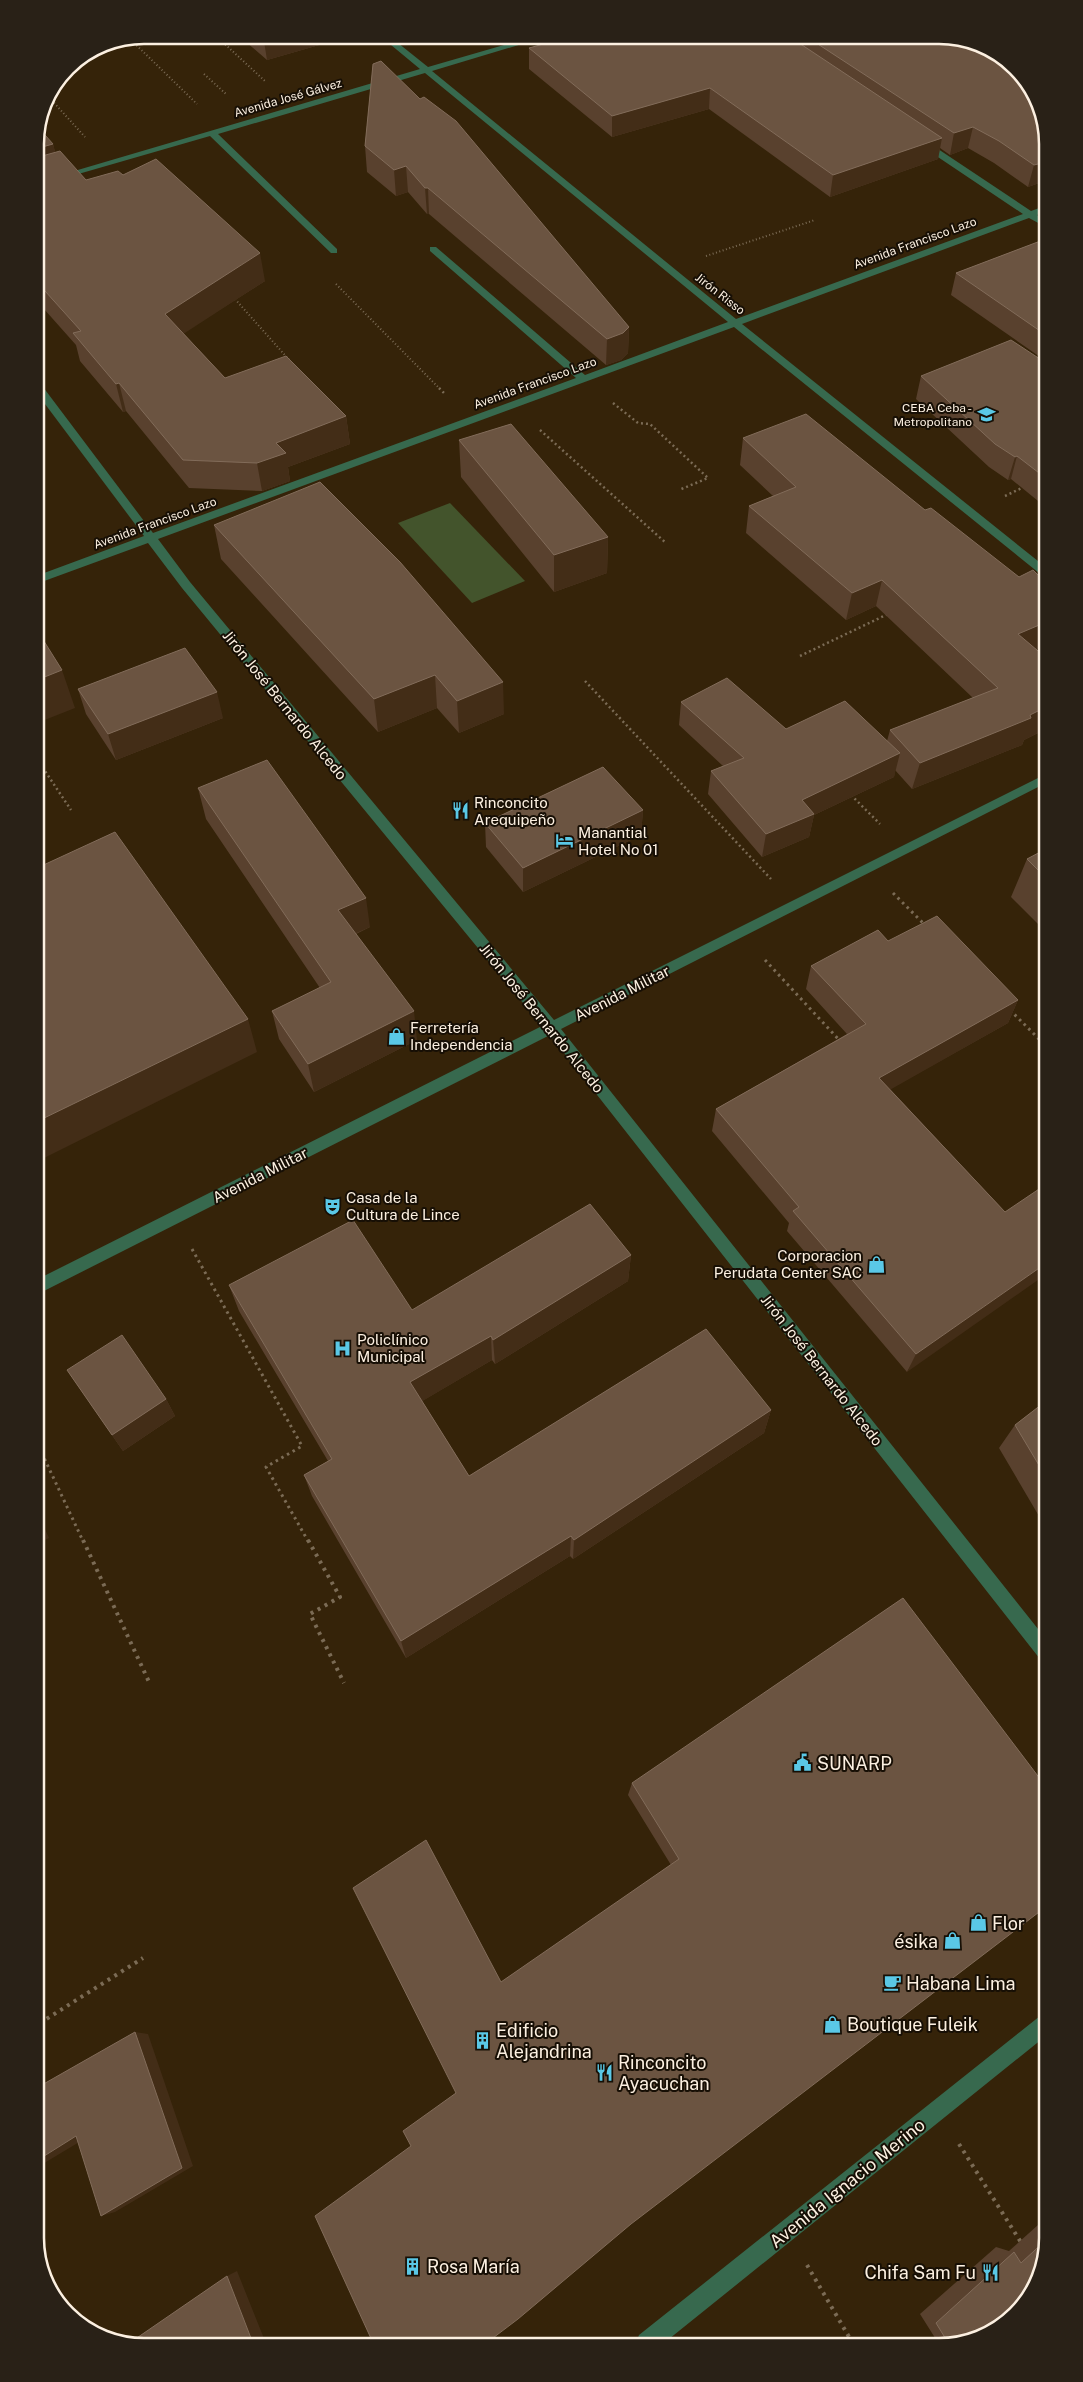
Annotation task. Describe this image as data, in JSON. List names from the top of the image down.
{
  "streets": {
    "street": [
      "Avenida José Gálvez",
      "Avenida Francisco Lazo",
      "Jirón Risso",
      "Jirón José Bernardo Alcedo",
      "Avenida Militar",
      "Avenida Ignacio Merino"
    ]
  },
  "crossings": [
    ["Avenida José Gálvez", "Jirón Risso"],
    ["Avenida Francisco Lazo", "Jirón Risso"],
    ["Avenida Francisco Lazo", "Jirón José Bernardo Alcedo"],
    ["Jirón José Bernardo Alcedo", "Avenida Militar"]
  ],
  "places": {
    "school or university": ["CEBA Ceba - Metropolitano"],
    "restaurant": ["Rinconcito Arequipeño", "Rinconcito Ayacuchan", "Chifa Sam Fu"],
    "hotel": ["Manantial Hotel No 01"],
    "shop": [
      "Ferretería Independencia",
      "Corporacion Perudata Center SAC",
      "Flor",
      "ésika",
      "Boutique Fuleik"
    ],
    "theatre": ["Casa de la Cultura de Lince"],
    "hospital": ["Policlínico Municipal"],
    "public building": ["SUNARP"],
    "cafe": ["Habana Lima"],
    "building": ["Edificio Alejandrina", "Rosa María"]
  }
}
